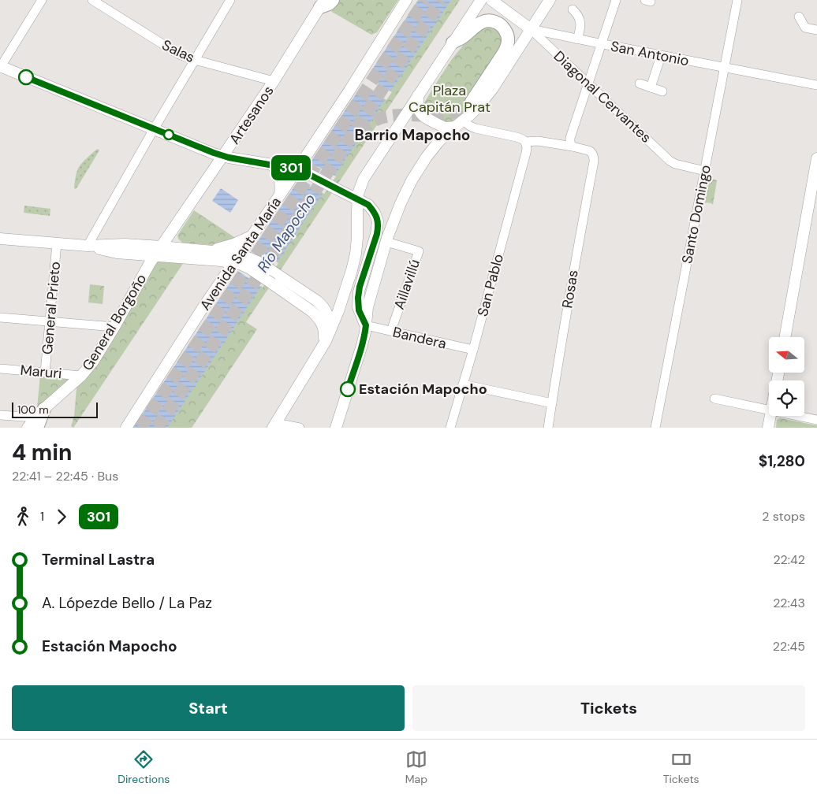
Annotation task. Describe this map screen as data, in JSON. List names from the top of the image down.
{
  "streets": {
    "main road": [
      "San Antonio",
      "Artesanos",
      "Avenida Santa María",
      "General Borgoño"
    ],
    "street": [
      "Salas",
      "Diagonal Cervantes",
      "Santo Domingo",
      "Aillavillú",
      "San Pablo",
      "Rosas",
      "General Prieto",
      "Bandera",
      "Maruri"
    ]
  },
  "crossings": [
    ["Salas", "Artesanos"],
    ["San Antonio", "Diagonal Cervantes"],
    ["San Antonio", "Santo Domingo"],
    ["Diagonal Cervantes", "Santo Domingo"],
    ["Artesanos", "General Borgoño"],
    ["San Pablo", "Bandera"],
    ["General Prieto", "Maruri"],
    ["General Borgoño", "Maruri"]
  ],
  "districts": ["Barrio Mapocho"],
  "water": ["Río Mapocho"],
  "parks": ["Plaza Capitán Prat"],
  "places": ["Estación Mapocho"],
  "lines": ["bus line 301"],
  "scale_bar": "100 m",
  "north": "left",
  "page": {
    "on_map": "301",
    "scale": "100 m",
    "heading": ["4 min", "22:41 – 22:45 · Bus", "$1,280"],
    "legs": ["1", "301", "2 stops"],
    "list": [
      {
        "name": "Terminal Lastra",
        "value": "22:42"
      },
      {
        "name": "A. Lópezde Bello / La Paz",
        "value": "22:43"
      },
      {
        "name": "Estación Mapocho",
        "value": "22:45"
      }
    ],
    "buttons": ["Start", "Tickets"],
    "tabs": ["Directions", "Map", "Tickets"]
  }
}
